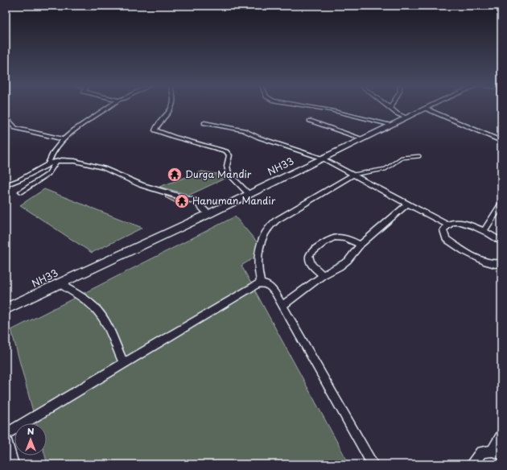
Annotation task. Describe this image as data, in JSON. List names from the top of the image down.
{
  "streets": {
    "main road": ["NH33"]
  },
  "places": {
    "temple": ["Durga Mandir", "Hanuman Mandir"]
  },
  "north": "top"
}
